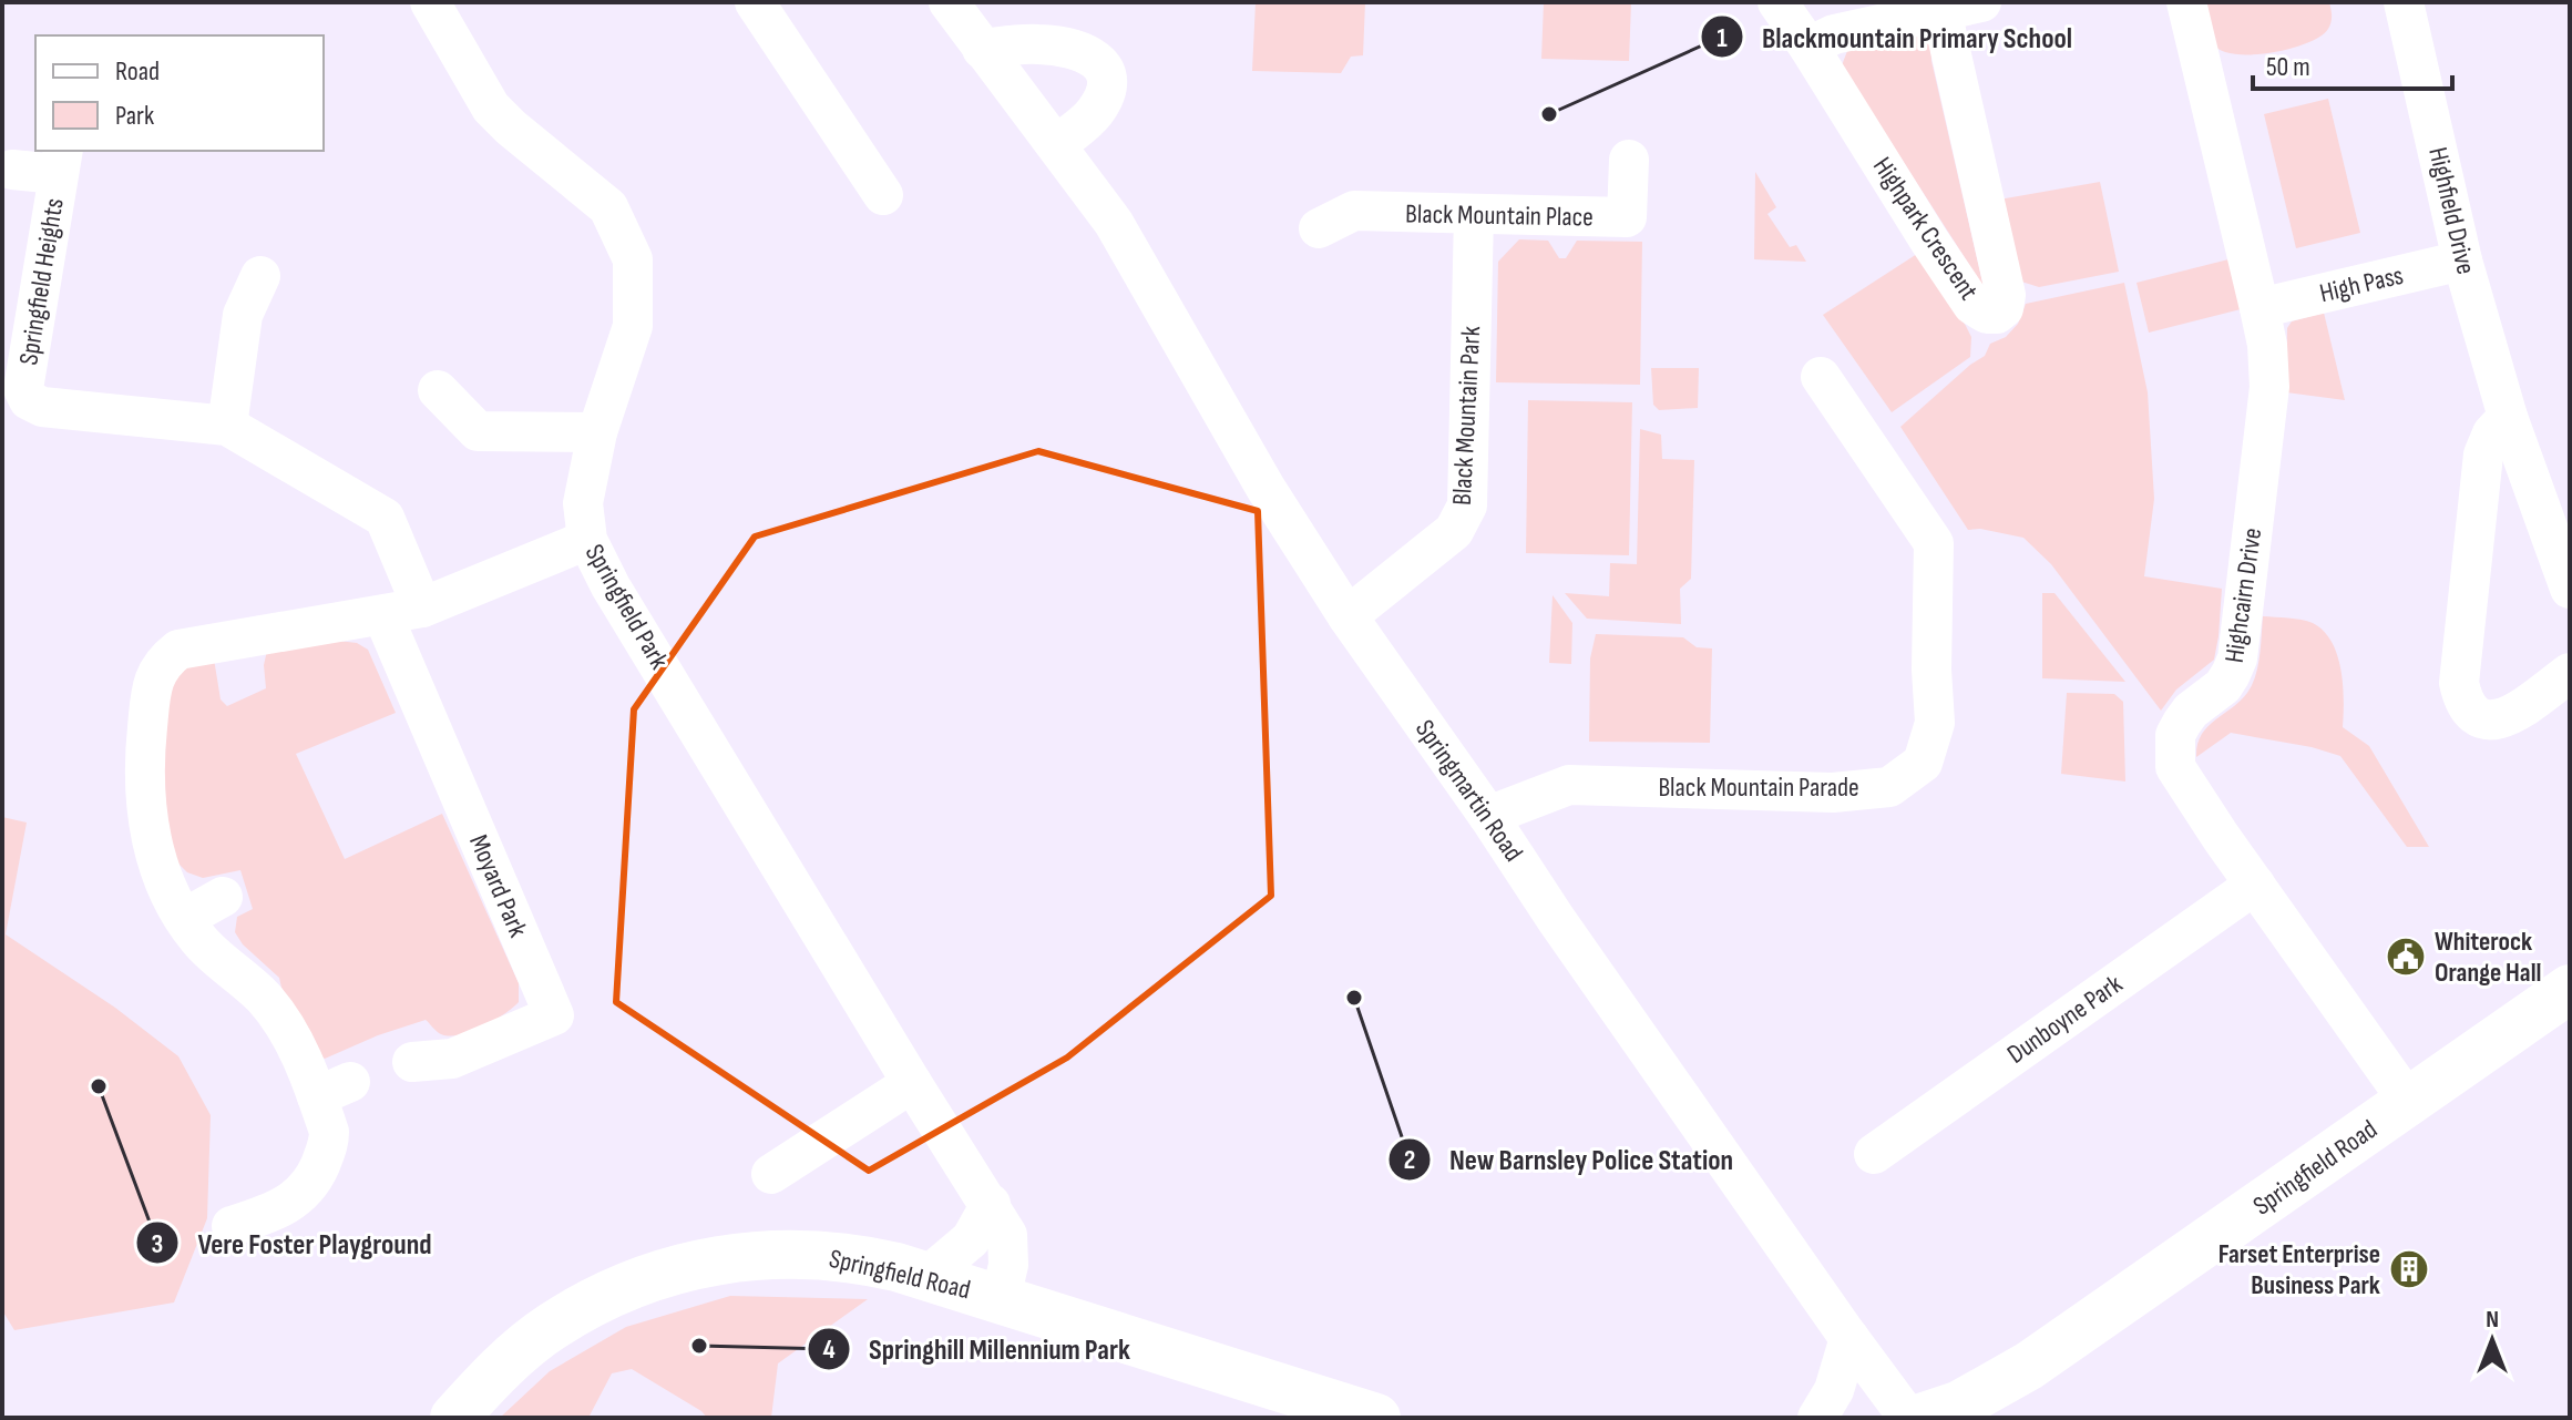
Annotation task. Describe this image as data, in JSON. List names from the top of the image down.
{
  "streets": {
    "highway": ["Springfield Road"],
    "street": [
      "Highfield Drive",
      "Black Mountain Place",
      "Highpark Crescent",
      "Springfield Heights",
      "High Pass",
      "Black Mountain Park",
      "Highcairn Drive",
      "Springfield Park",
      "Black Mountain Parade",
      "Springmartin Road",
      "Moyard Park",
      "Dunboyne Park"
    ]
  },
  "crossings": [
    ["Highfield Drive", "High Pass"],
    ["Black Mountain Place", "Black Mountain Park"],
    ["High Pass", "Highcairn Drive"],
    ["Black Mountain Park", "Springmartin Road"],
    ["Highcairn Drive", "Dunboyne Park"],
    ["Highcairn Drive", "Springfield Road"],
    ["Springfield Park", "Springfield Road"],
    ["Black Mountain Parade", "Springmartin Road"]
  ],
  "places": {
    "other": [
      "Blackmountain Primary School",
      "New Barnsley Police Station",
      "Vere Foster Playground",
      "Springhill Millennium Park"
    ],
    "public building": ["Whiterock Orange Hall"],
    "building": ["Farset Enterprise Business Park"]
  },
  "legend": ["Road", "Park"],
  "scale_bar": "50 m",
  "north": "top"
}
